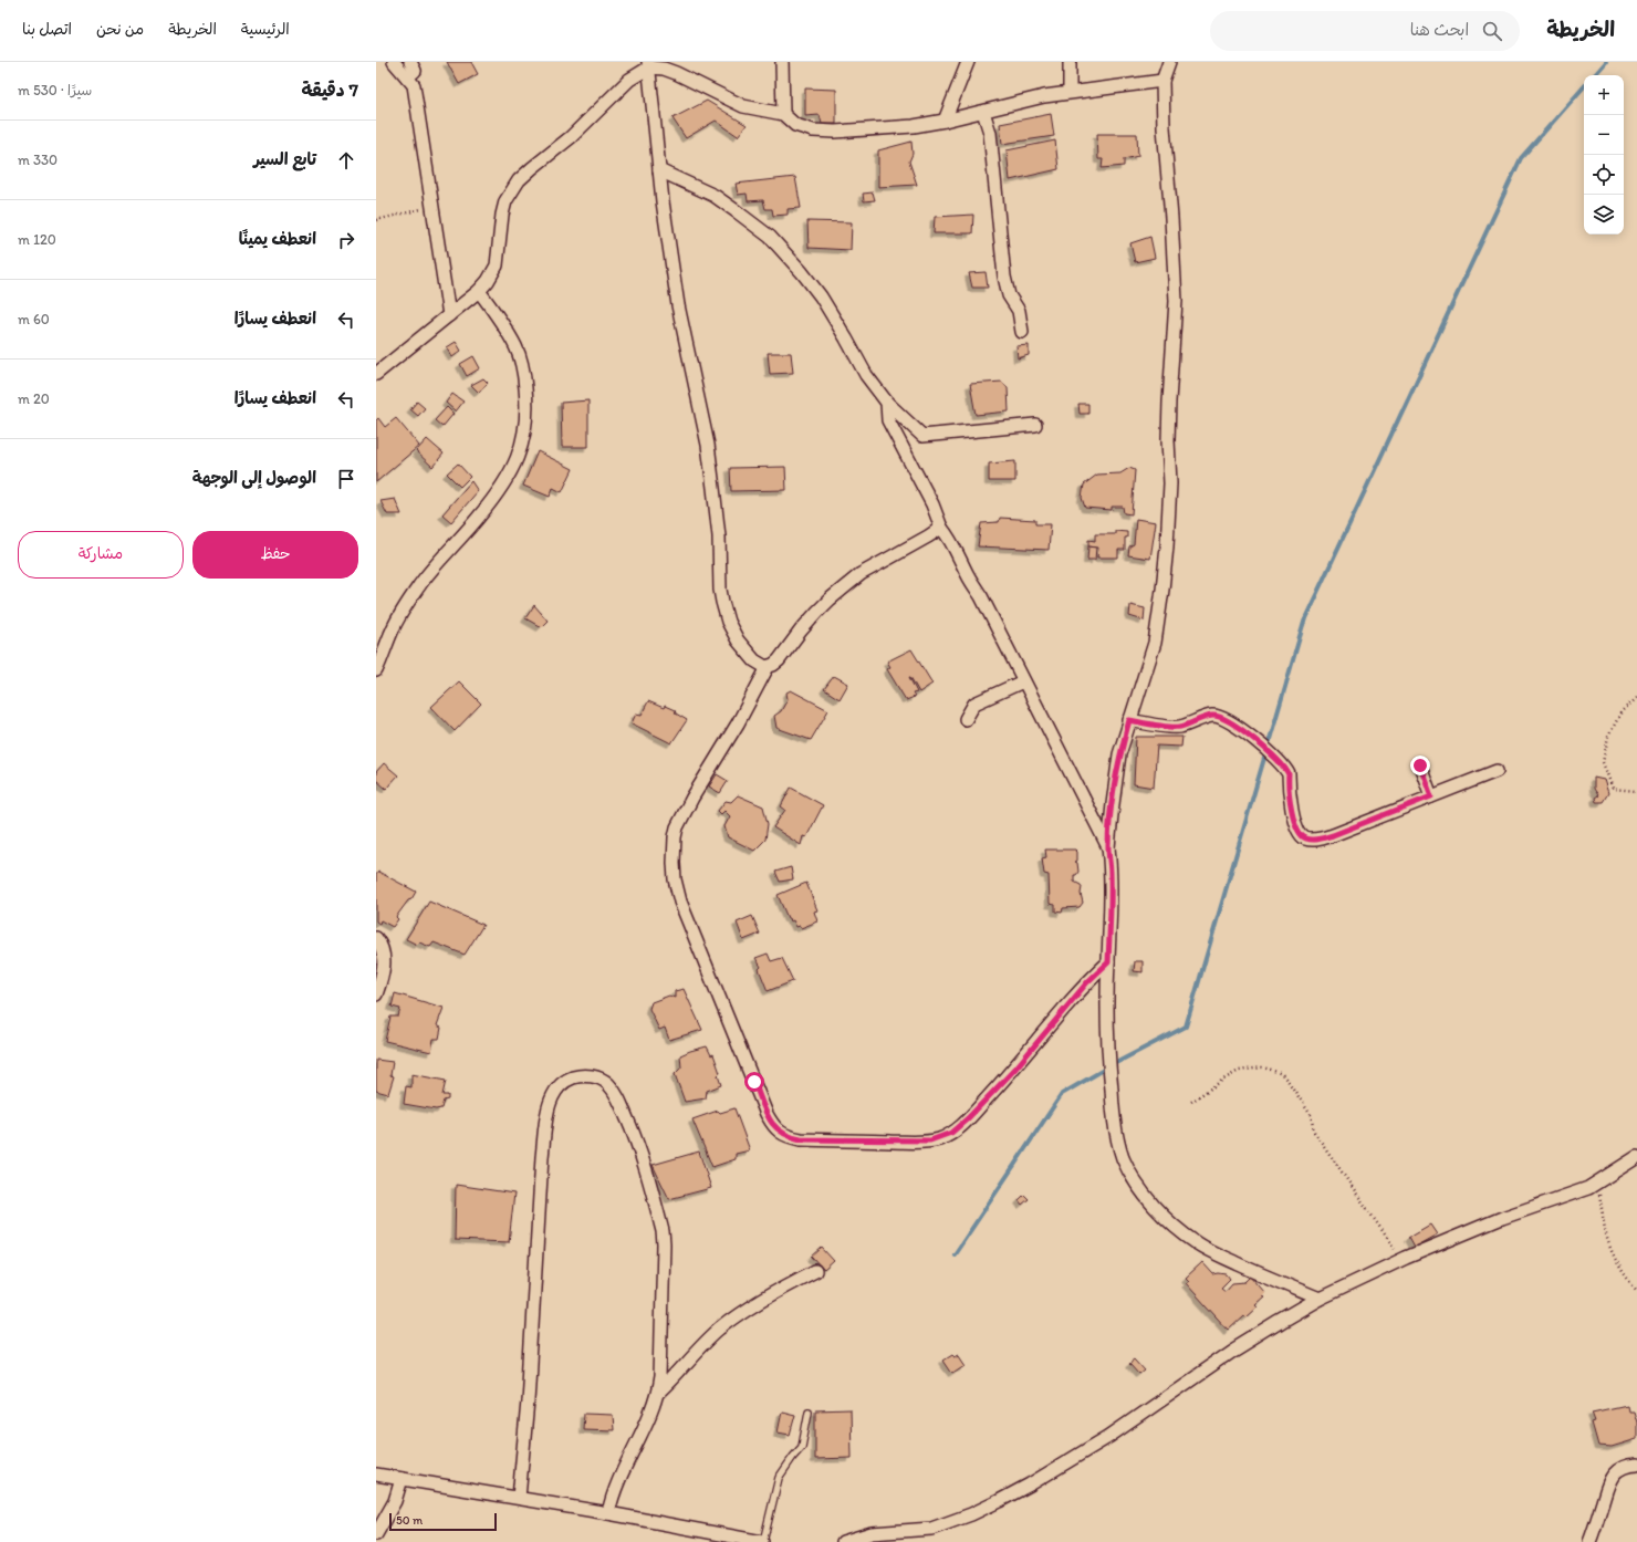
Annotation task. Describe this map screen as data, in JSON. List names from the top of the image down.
{
  "scale_bar": "50 m",
  "page": {
    "header": "الخريطة",
    "search": "ابحث هنا",
    "nav": [
      "الرئيسية",
      "الخريطة",
      "من نحن",
      "اتصل بنا"
    ],
    "heading": ["7 دقيقة", "سيرًا · 530 m"],
    "map_buttons": ["+", "−"],
    "list": [
      ["تابع السير", "330 m"],
      ["انعطف يمينًا", "120 m"],
      ["انعطف يسارًا", "60 m"],
      ["انعطف يسارًا", "20 m"],
      "الوصول إلى الوجهة"
    ],
    "buttons": ["حفظ", "مشاركة"],
    "scale": "50 m"
  }
}
